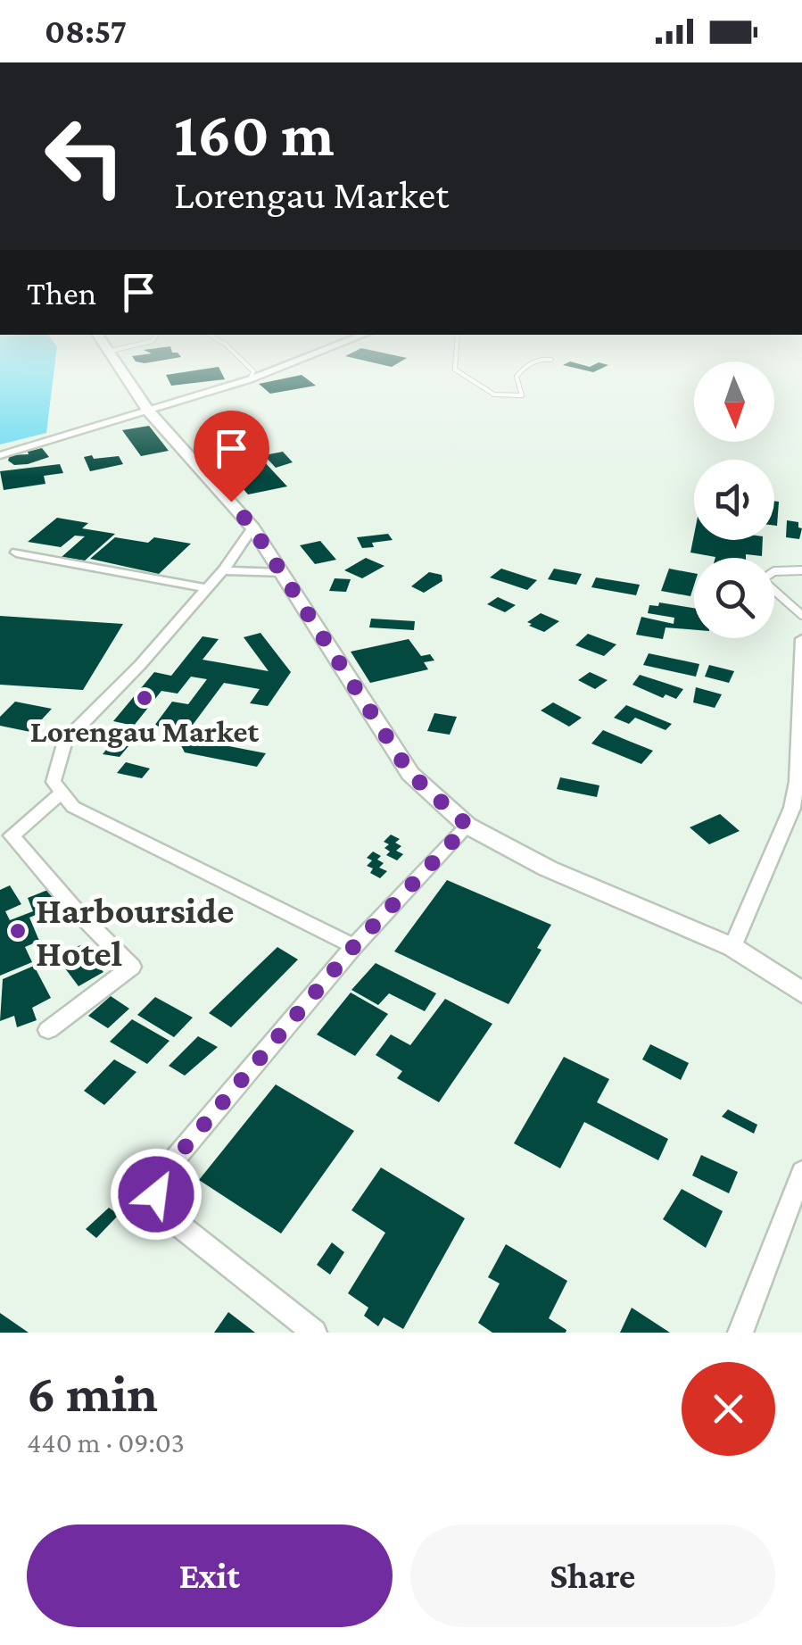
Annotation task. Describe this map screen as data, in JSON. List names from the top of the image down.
{
  "places": ["Lorengau Market", "Harbourside Hotel"],
  "north": "bottom",
  "page": {
    "status": "08:57",
    "turn": ["160 m", "Lorengau Market"],
    "then": "Then",
    "heading": ["6 min", "440 m · 09:03"],
    "buttons": ["Exit", "Share"]
  }
}
